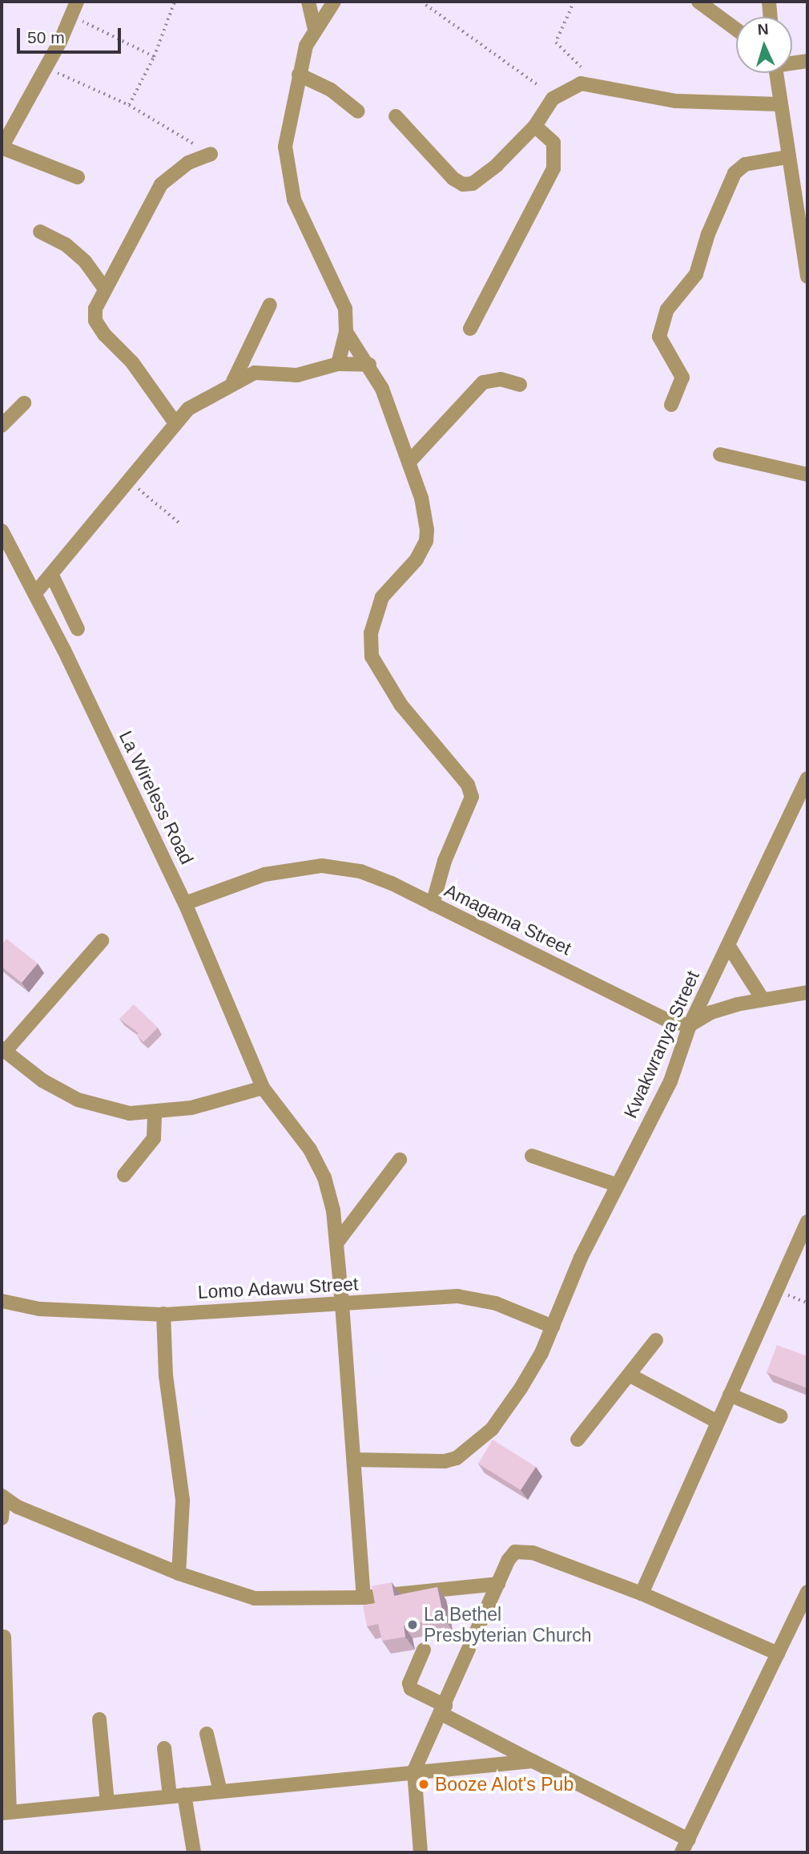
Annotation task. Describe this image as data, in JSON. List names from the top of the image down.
{
  "streets": {
    "street": [
      "La Wireless Road",
      "Amagama Street",
      "Kwakwranya Street",
      "Lomo Adawu Street"
    ]
  },
  "crossings": [
    ["La Wireless Road", "Amagama Street"],
    ["La Wireless Road", "Kwakwranya Street"],
    ["La Wireless Road", "Lomo Adawu Street"],
    ["Amagama Street", "Kwakwranya Street"],
    ["Kwakwranya Street", "Lomo Adawu Street"]
  ],
  "places": ["La Bethel Presbyterian Church", "Booze Alot's Pub"],
  "scale_bar": "50 m",
  "north": "top"
}
